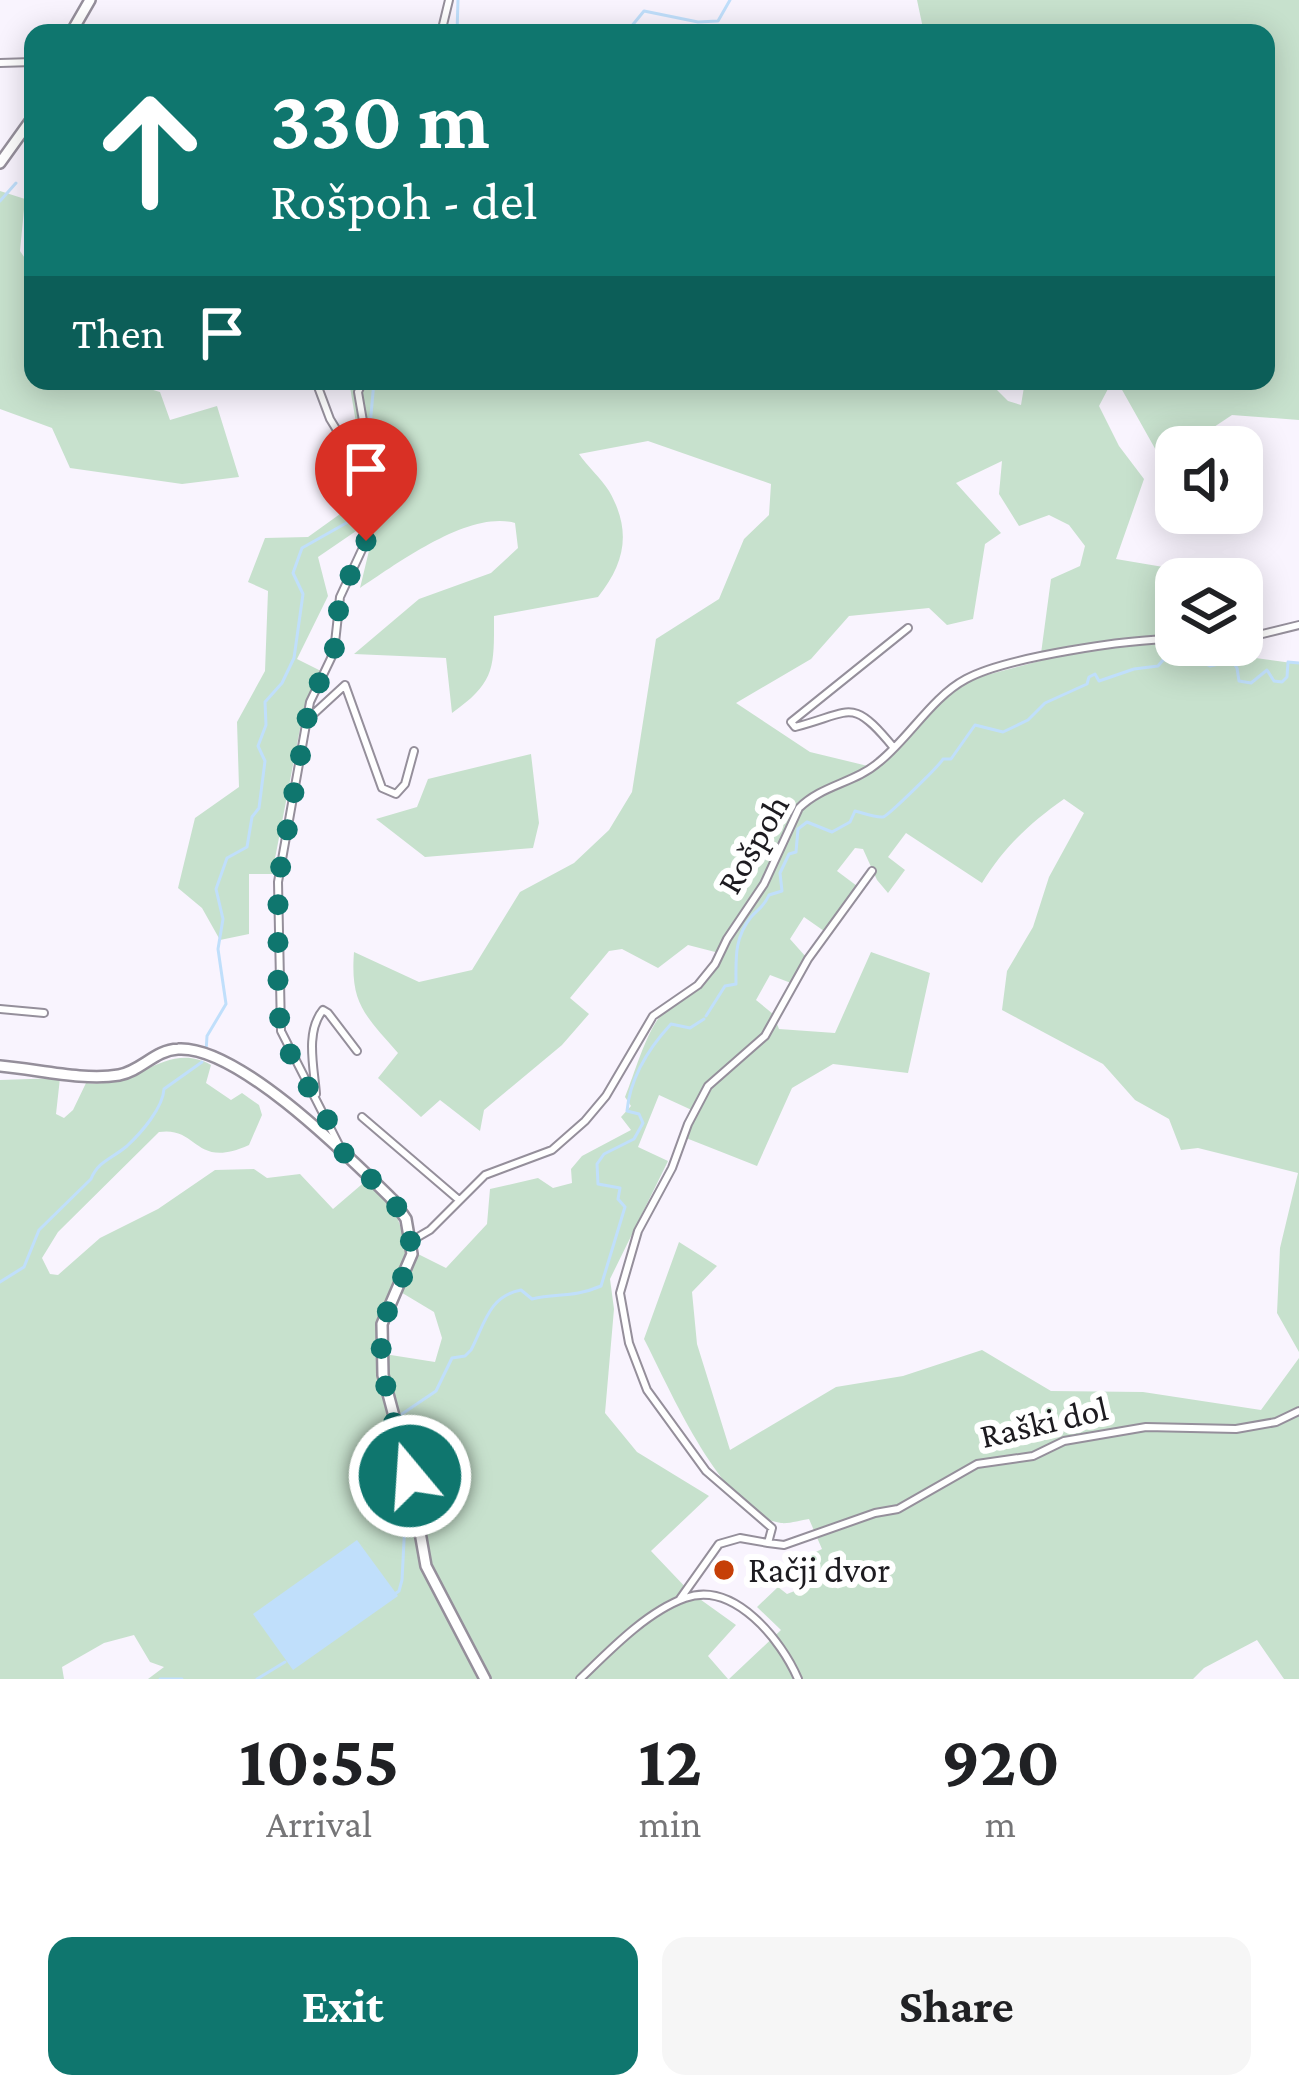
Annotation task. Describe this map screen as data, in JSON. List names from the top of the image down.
{
  "streets": {
    "street": ["Rošpoh", "Raški dol"]
  },
  "places": ["Račji dvor"],
  "page": {
    "turn": ["330 m", "Rošpoh - del"],
    "then": "Then",
    "eta": [
      "10:55",
      "Arrival",
      "12",
      "min",
      "920",
      "m"
    ],
    "buttons": ["Exit", "Share"]
  }
}
